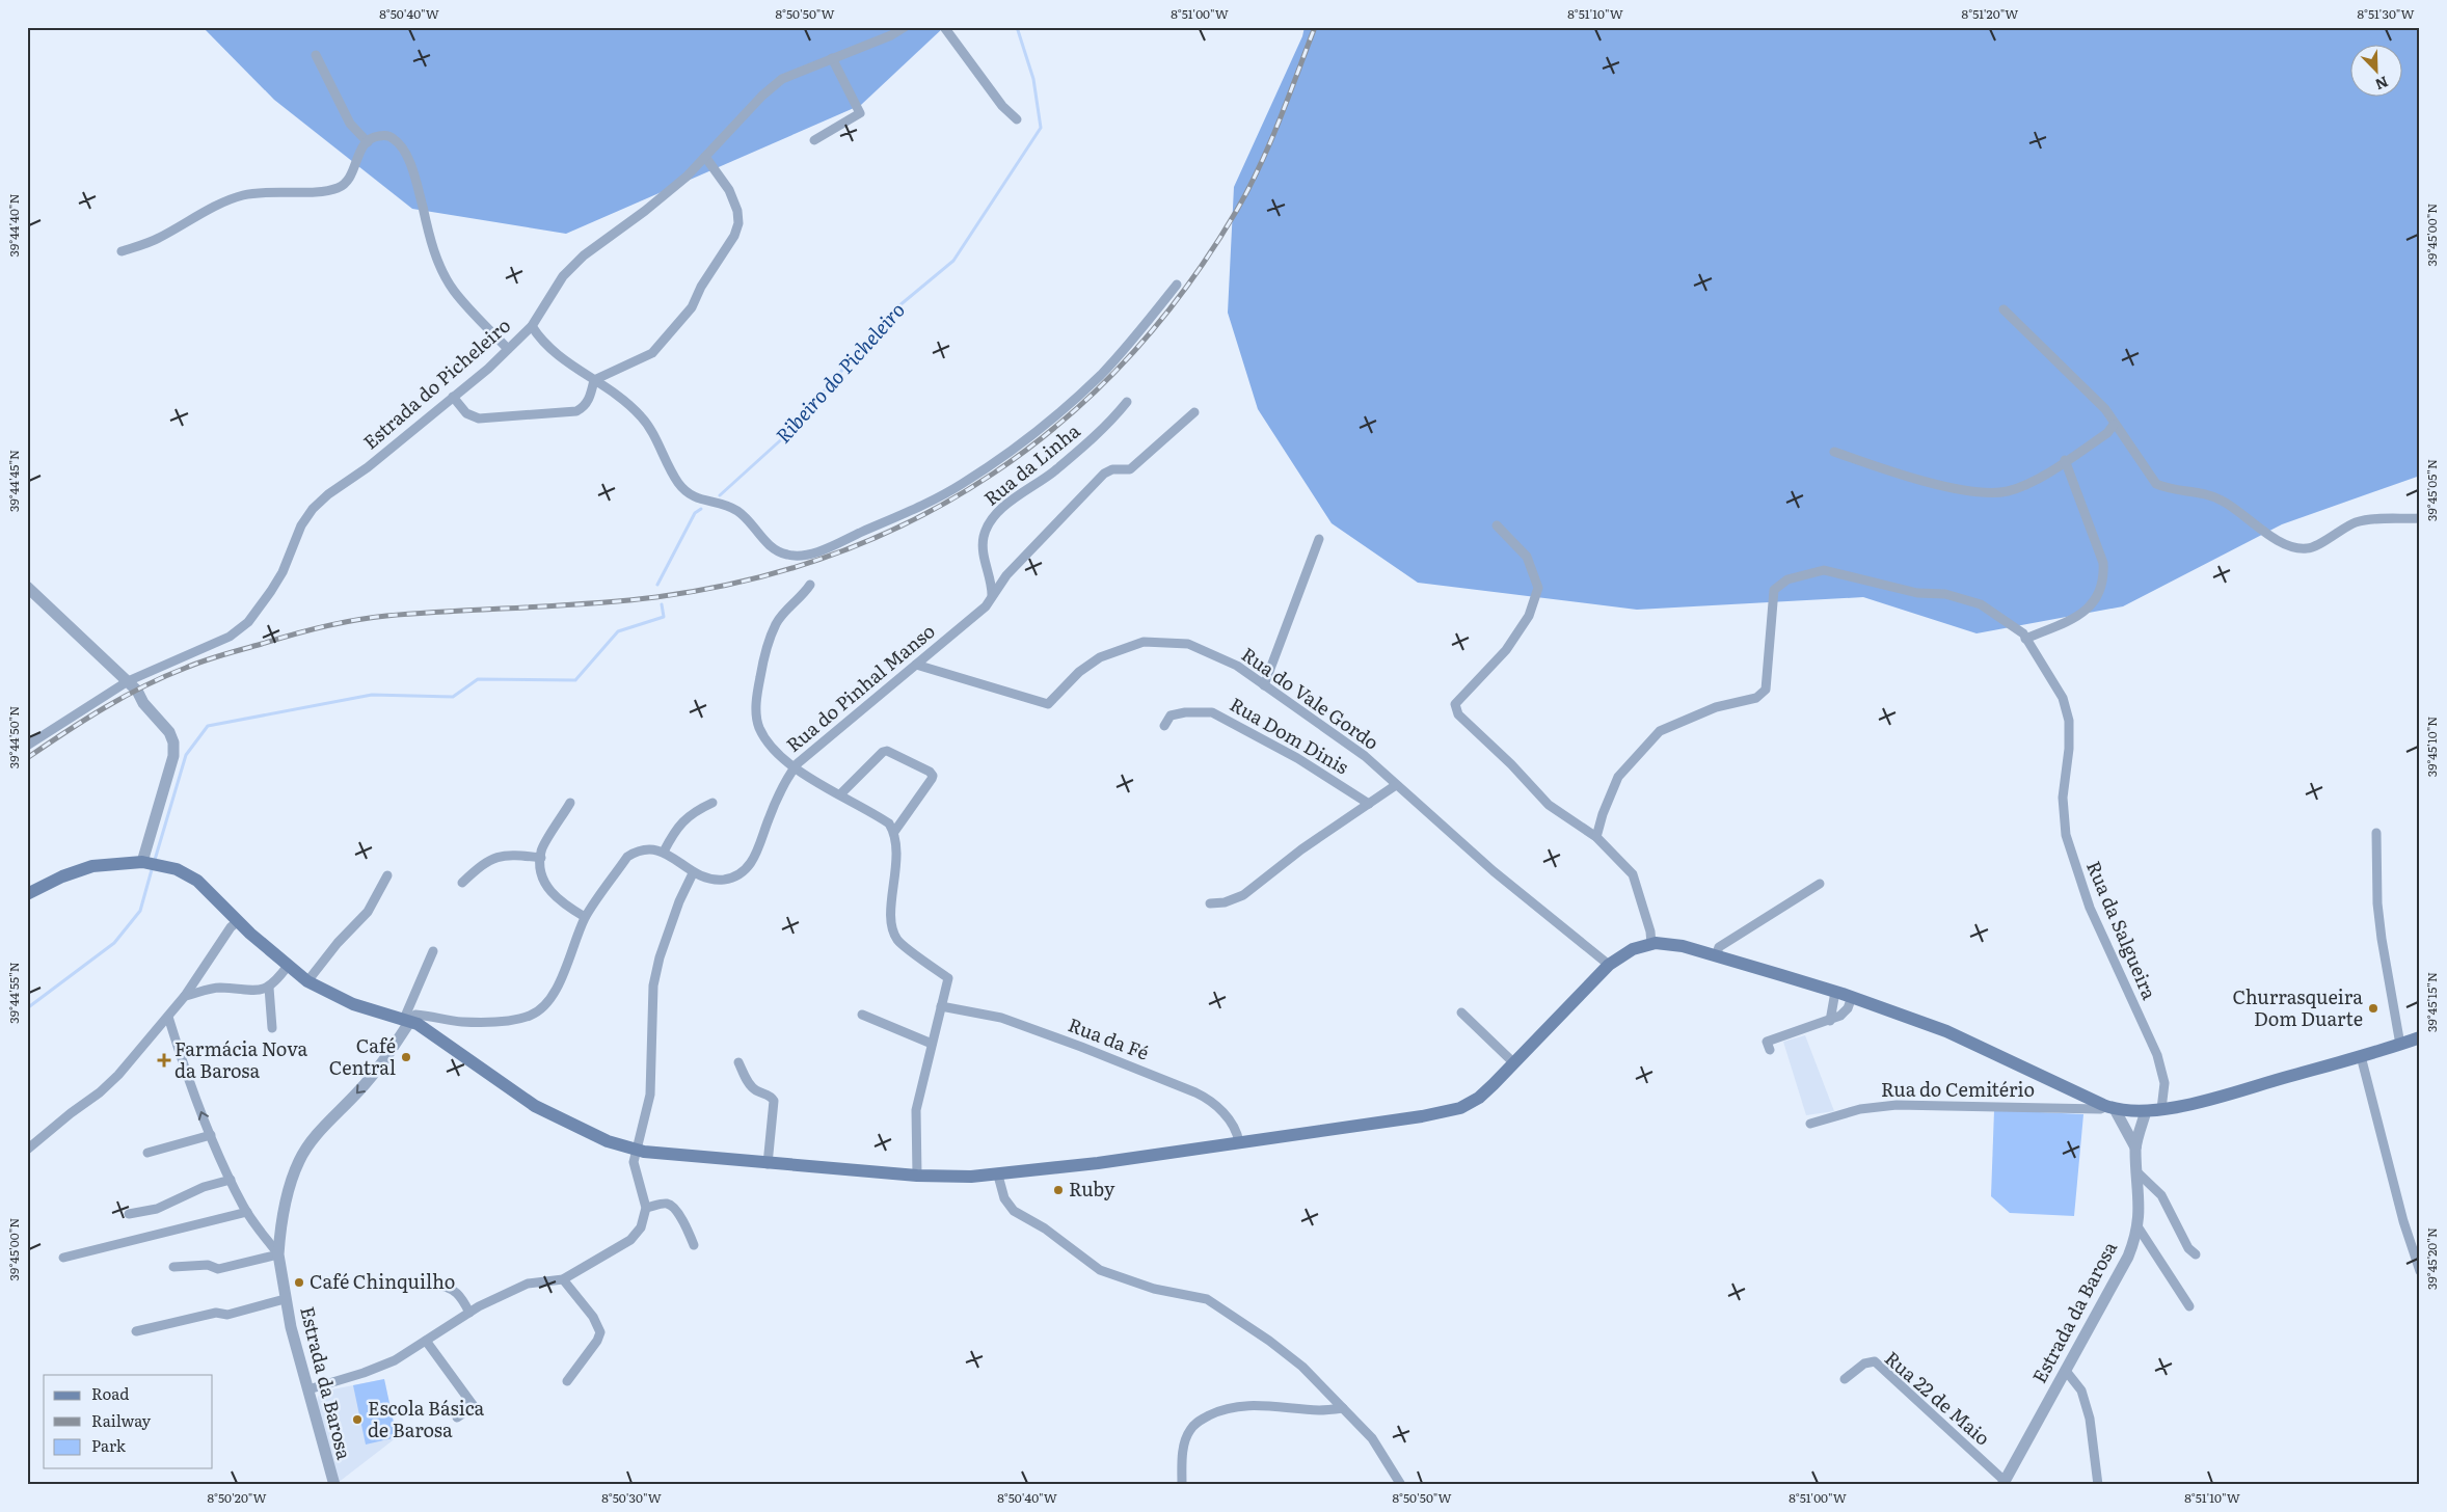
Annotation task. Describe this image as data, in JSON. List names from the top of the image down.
{
  "streets": {
    "street": [
      "Estrada do Picheleiro",
      "Rua da Linha",
      "Rua do Pinhal Manso",
      "Rua do Vale Gordo",
      "Rua Dom Dinis",
      "Rua da Salgueira",
      "Rua da Fé",
      "Rua do Cemitério",
      "Estrada da Barosa",
      "Rua 22 de Maio"
    ]
  },
  "crossings": [
    ["Rua da Linha", "Rua do Pinhal Manso"],
    ["Rua do Pinhal Manso", "Rua do Vale Gordo"],
    ["Rua do Cemitério", "Estrada da Barosa"],
    ["Estrada da Barosa", "Rua 22 de Maio"]
  ],
  "water": ["Ribeiro do Picheleiro"],
  "places": {
    "other": [
      "Churrasqueira Dom Duarte",
      "Café Central",
      "Ruby",
      "Café Chinquilho",
      "Escola Básica de Barosa"
    ],
    "health": ["Farmácia Nova da Barosa"]
  },
  "legend": ["Road", "Railway", "Park"],
  "north": "bottom right",
  "coordinates": [
    "8°50'40\"W",
    "8°50'50\"W",
    "8°51'00\"W",
    "8°51'10\"W",
    "8°51'20\"W",
    "8°51'30\"W",
    "39°44'40\"N",
    "39°45'00\"N",
    "39°44'45\"N",
    "39°45'05\"N",
    "39°44'50\"N",
    "39°45'10\"N",
    "39°44'55\"N",
    "39°45'15\"N",
    "39°45'20\"N",
    "8°50'20\"W",
    "8°50'30\"W"
  ]
}
